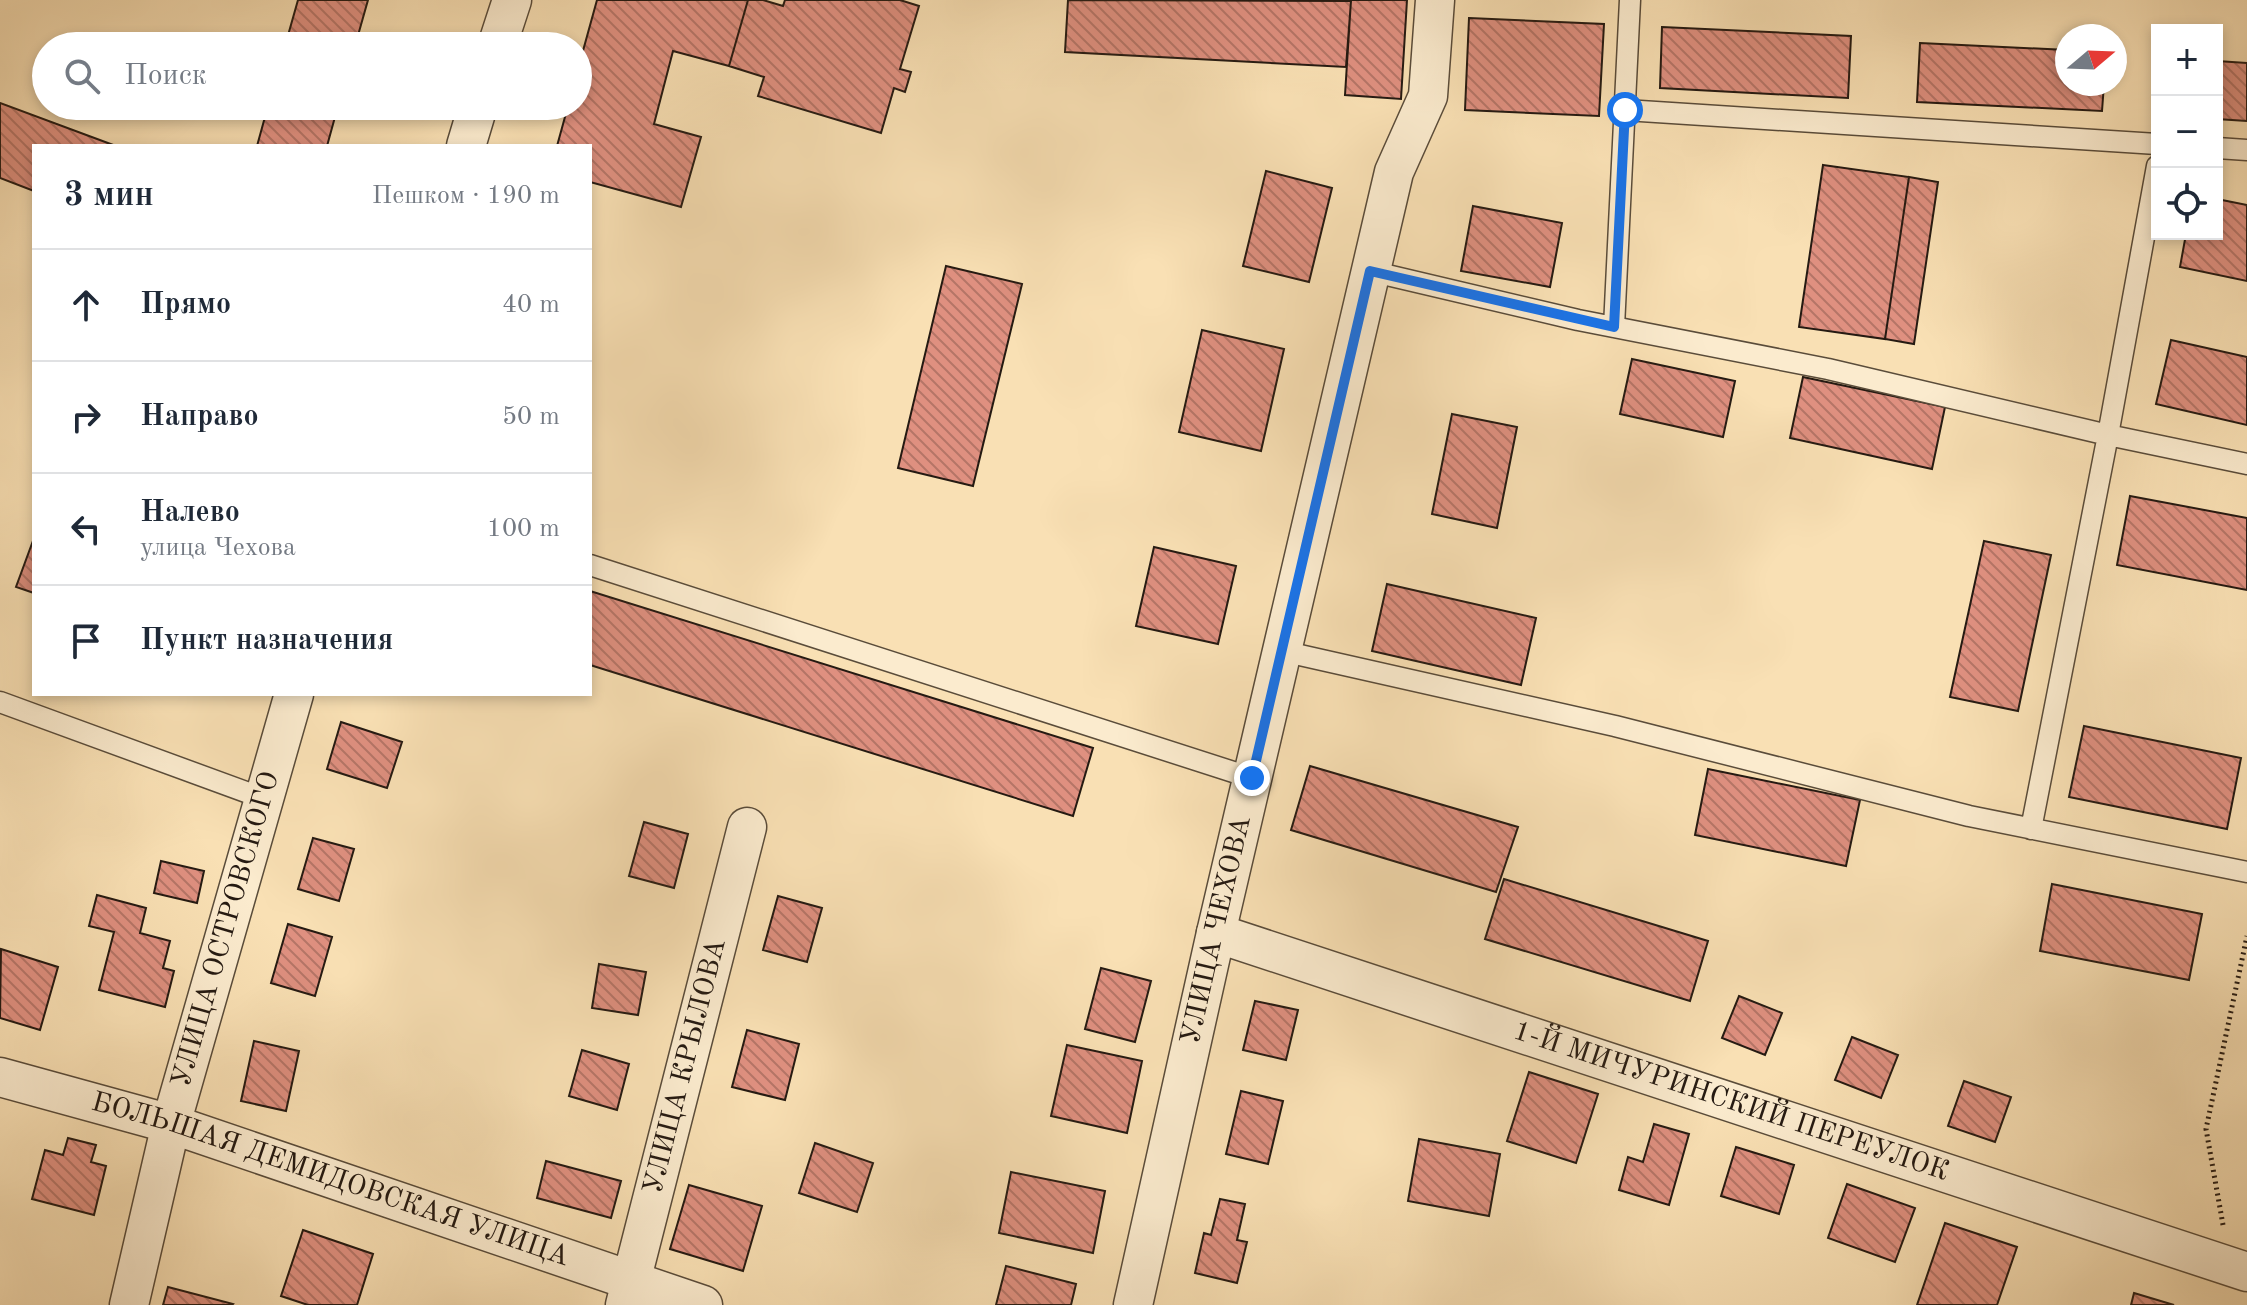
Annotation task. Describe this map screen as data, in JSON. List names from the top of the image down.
{
  "streets": {
    "street": [
      "УЛИЦА ОСТРОВСКОГО",
      "УЛИЦА ЧЕХОВА",
      "УЛИЦА КРЫЛОВА",
      "1-Й МИЧУРИНСКИЙ ПЕРЕУЛОК",
      "БОЛЬШАЯ ДЕМИДОВСКАЯ УЛИЦА"
    ]
  },
  "crossings": [
    ["УЛИЦА ОСТРОВСКОГО", "БОЛЬШАЯ ДЕМИДОВСКАЯ УЛИЦА"],
    ["УЛИЦА ЧЕХОВА", "1-Й МИЧУРИНСКИЙ ПЕРЕУЛОК"],
    ["УЛИЦА КРЫЛОВА", "БОЛЬШАЯ ДЕМИДОВСКАЯ УЛИЦА"]
  ],
  "north": "right",
  "page": {
    "map_buttons": ["+", "−"],
    "search": "Поиск",
    "heading": ["3 мин", "Пешком · 190 m"],
    "list": [
      ["Прямо", "40 m"],
      ["Направо", "50 m"],
      ["Налево", "улица Чехова", "100 m"],
      "Пункт назначения"
    ]
  }
}
